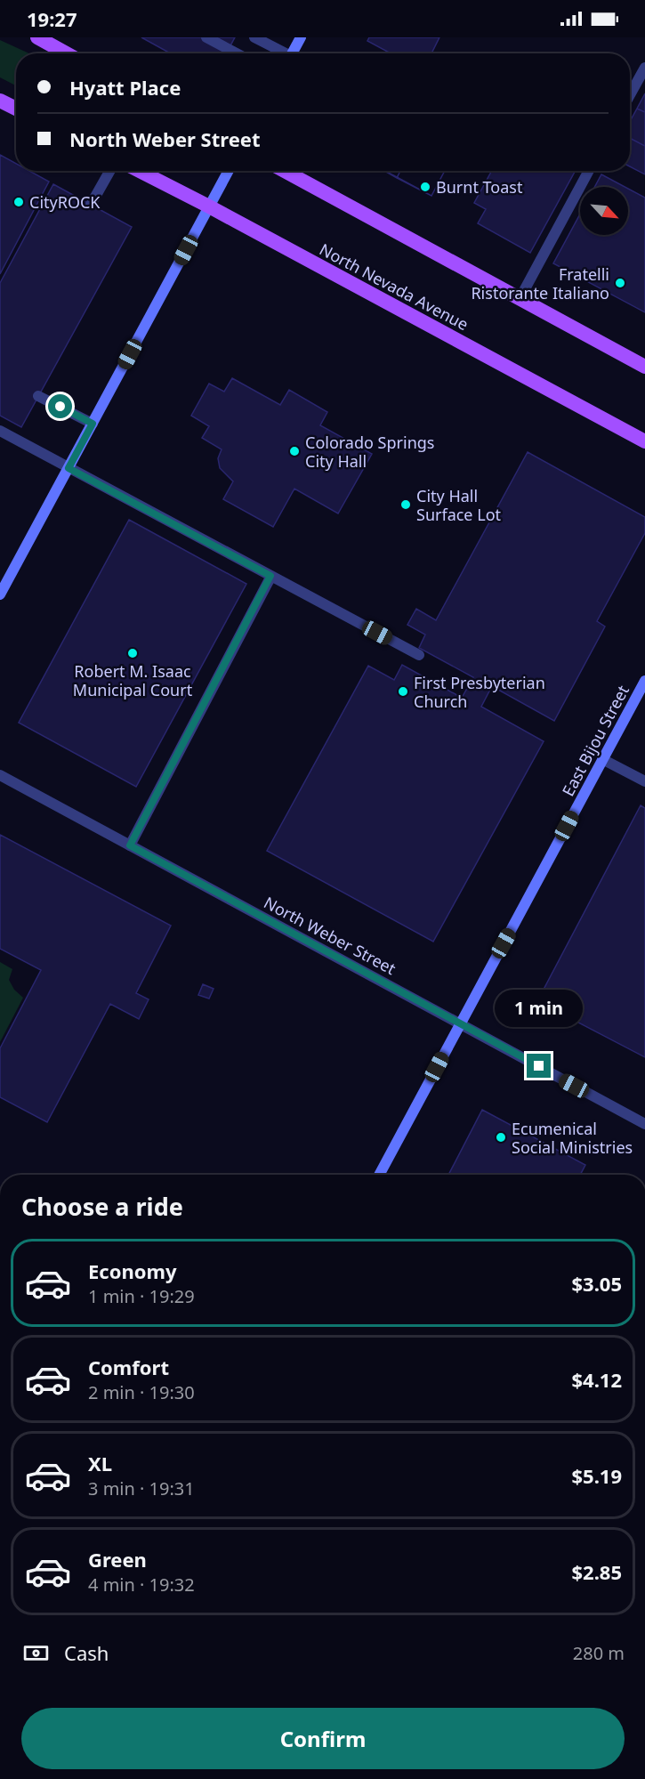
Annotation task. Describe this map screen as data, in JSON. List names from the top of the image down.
{
  "streets": {
    "main road": ["North Nevada Avenue", "East Bijou Street"],
    "street": ["North Weber Street"]
  },
  "crossings": [
    ["East Bijou Street", "North Weber Street"]
  ],
  "places": [
    "Burnt Toast",
    "CityROCK",
    "Fratelli Ristorante Italiano",
    "Colorado Springs City Hall",
    "City Hall Surface Lot",
    "Robert M. Isaac Municipal Court",
    "First Presbyterian Church",
    "Ecumenical Social Ministries"
  ],
  "north": "bottom right",
  "page": {
    "status": "19:27",
    "banner": ["Hyatt Place", "North Weber Street"],
    "bubble": "1 min",
    "heading": "Choose a ride",
    "list": [
      {
        "name": "Economy",
        "note": "1 min · 19:29",
        "value": "$3.05"
      },
      {
        "name": "Comfort",
        "note": "2 min · 19:30",
        "value": "$4.12"
      },
      {
        "name": "XL",
        "note": "3 min · 19:31",
        "value": "$5.19"
      },
      {
        "name": "Green",
        "note": "4 min · 19:32",
        "value": "$2.85"
      }
    ],
    "pay": ["Cash", "280 m"],
    "buttons": "Confirm"
  }
}
